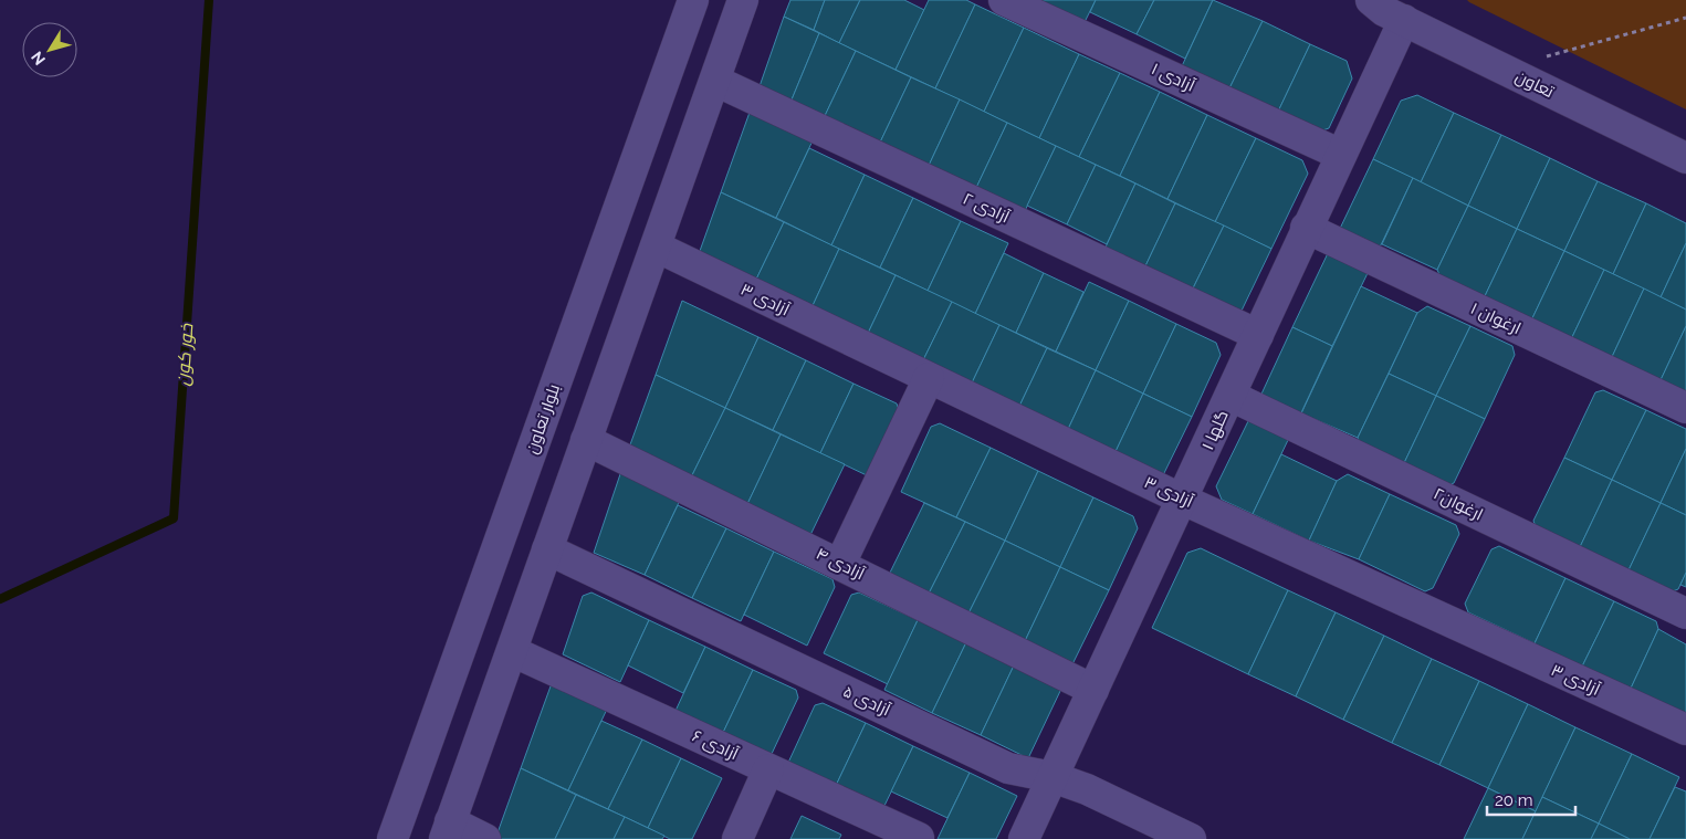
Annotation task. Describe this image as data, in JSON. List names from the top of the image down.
{
  "streets": {
    "street": [
      "آزادی ۱",
      "تعاون",
      "آزادی ۲",
      "آزادی ۳",
      "ارغوان ۱",
      "بلوار تعاون",
      "گلها ۱",
      "ارغوان۲",
      "آزادی ۴",
      "آزادی ۵",
      "آزادی ۶"
    ]
  },
  "crossings": [
    ["آزادی ۱", "گلها ۱"],
    ["تعاون", "گلها ۱"],
    ["آزادی ۲", "گلها ۱"],
    ["آزادی ۳", "گلها ۱"],
    ["ارغوان ۱", "گلها ۱"],
    ["گلها ۱", "ارغوان۲"],
    ["گلها ۱", "آزادی ۴"],
    ["گلها ۱", "آزادی ۵"]
  ],
  "water": ["خور کون"],
  "scale_bar": "20 m",
  "north": "bottom left"
}
